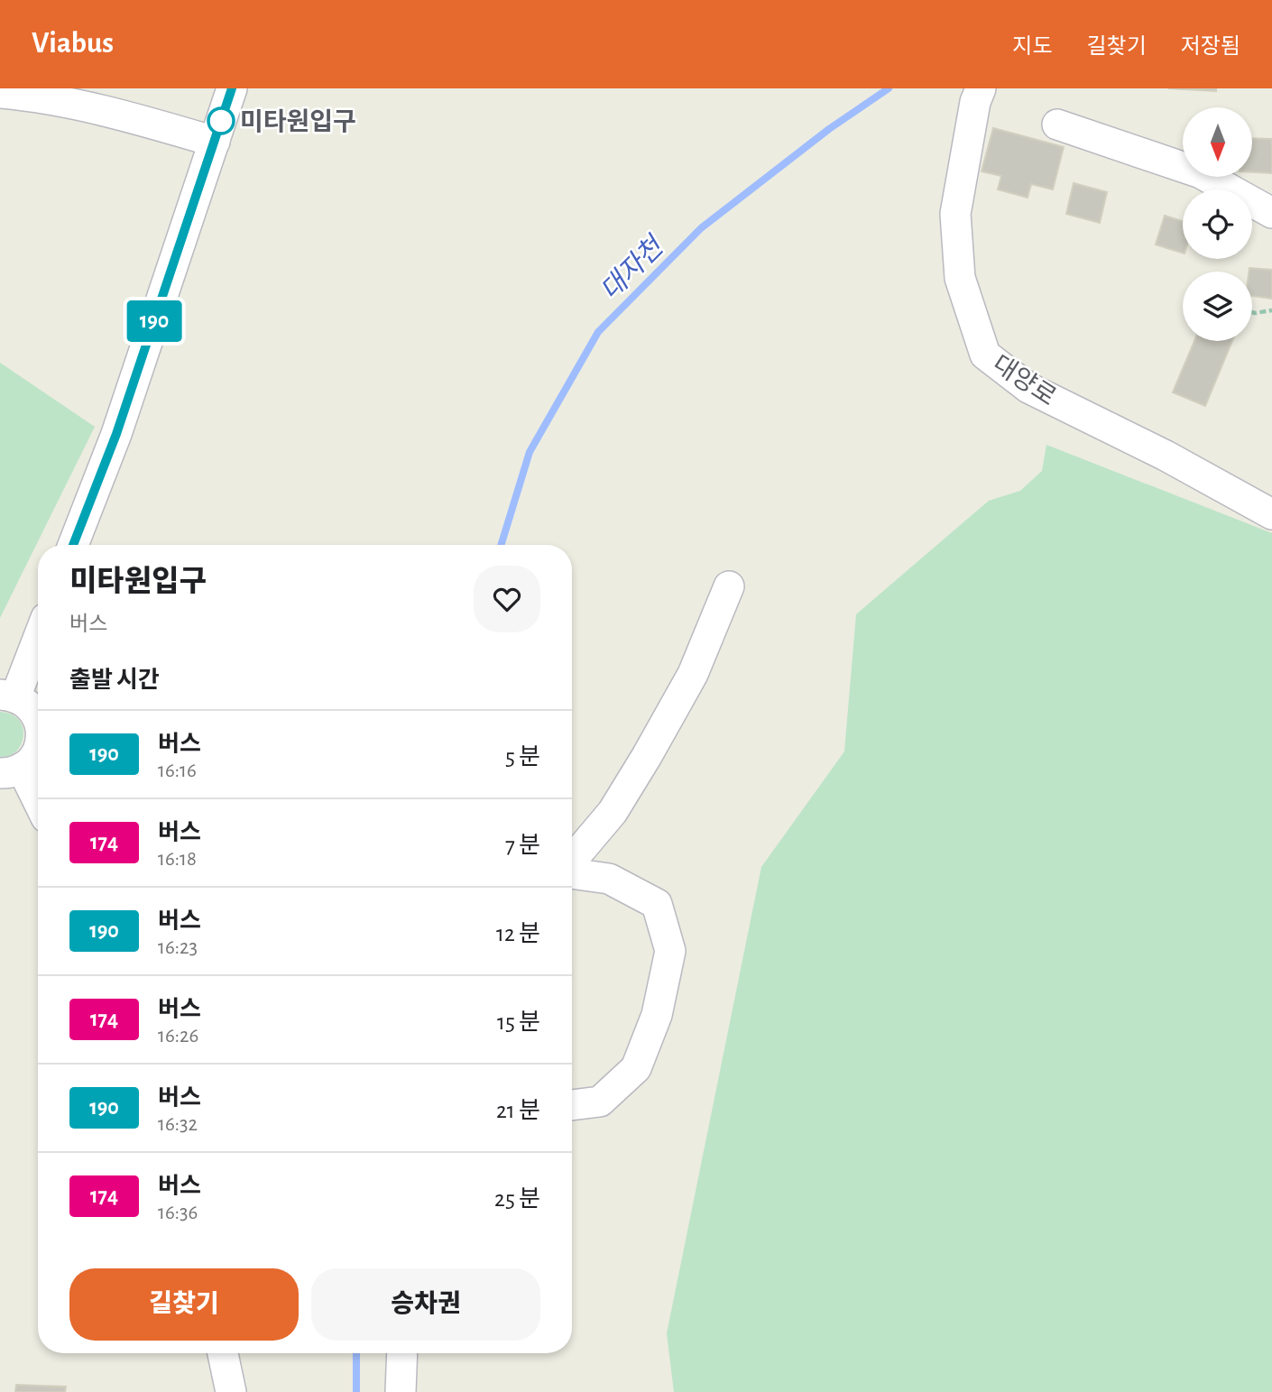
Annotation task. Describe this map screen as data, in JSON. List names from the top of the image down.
{
  "streets": {
    "street": ["대양로"]
  },
  "water": ["대자천"],
  "places": ["미타원입구"],
  "lines": ["bus line 190"],
  "north": "bottom",
  "page": {
    "header": "Viabus",
    "nav": ["지도", "길찾기", "저장됨"],
    "on_map": "190",
    "heading": [
      ["미타원입구", "버스"],
      "출발 시간"
    ],
    "list": [
      {
        "mark": "190",
        "name": "버스",
        "note": "16:16",
        "value": "5 분"
      },
      {
        "mark": "174",
        "name": "버스",
        "note": "16:18",
        "value": "7 분"
      },
      {
        "mark": "190",
        "name": "버스",
        "note": "16:23",
        "value": "12 분"
      },
      {
        "mark": "174",
        "name": "버스",
        "note": "16:26",
        "value": "15 분"
      },
      {
        "mark": "190",
        "name": "버스",
        "note": "16:32",
        "value": "21 분"
      },
      {
        "mark": "174",
        "name": "버스",
        "note": "16:36",
        "value": "25 분"
      }
    ],
    "buttons": ["길찾기", "승차권"]
  }
}
